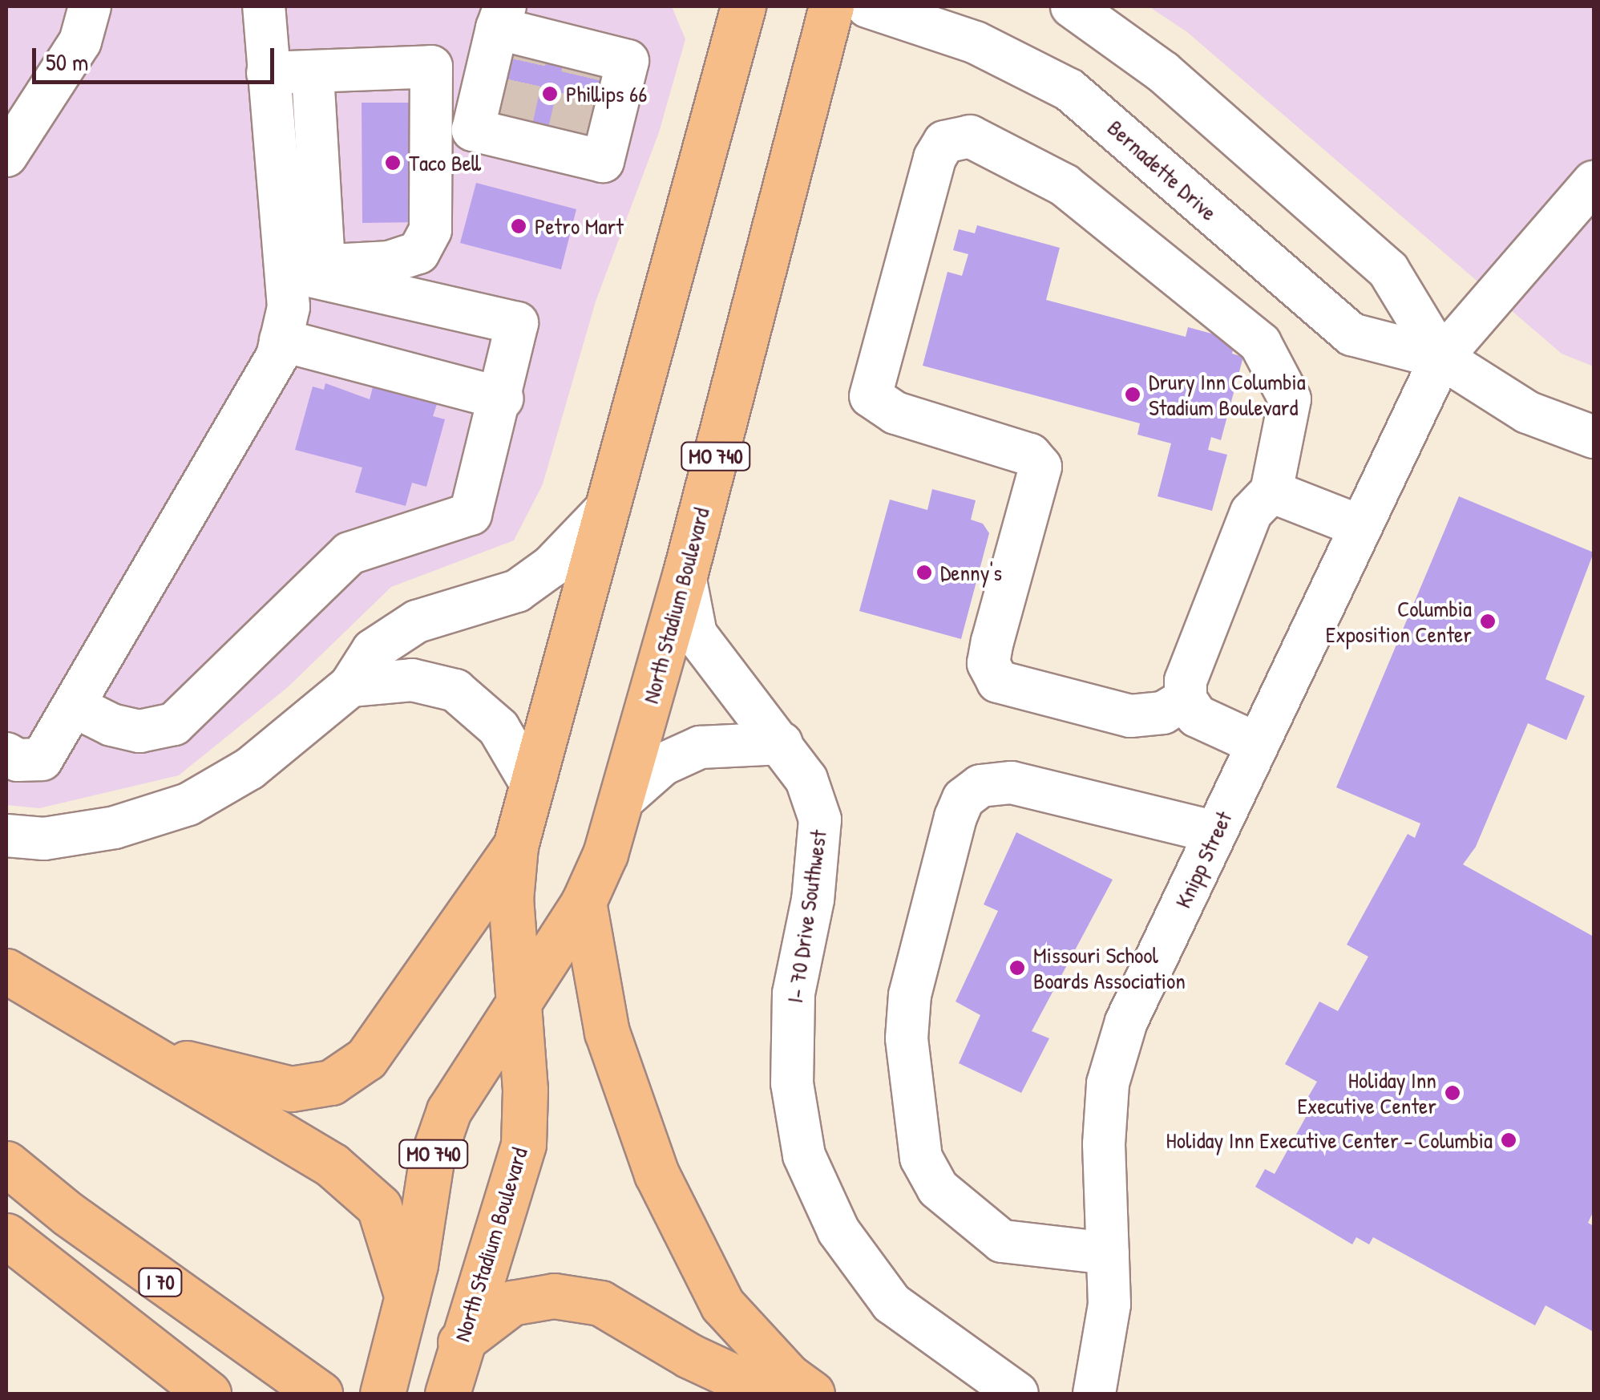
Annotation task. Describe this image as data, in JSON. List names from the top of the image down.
{
  "streets": {
    "main road": ["MO 740", "North Stadium Boulevard", "I 70"],
    "street": ["Bernadette Drive", "Knipp Street", "I- 70 Drive Southwest"]
  },
  "crossings": [
    ["Bernadette Drive", "Knipp Street"],
    ["North Stadium Boulevard", "I- 70 Drive Southwest"]
  ],
  "places": [
    "Phillips 66",
    "Taco Bell",
    "Petro Mart",
    "Drury Inn Columbia Stadium Boulevard",
    "Denny's",
    "Columbia Exposition Center",
    "Missouri School Boards Association",
    "Holiday Inn Executive Center",
    "Holiday Inn Executive Center - Columbia"
  ],
  "scale_bar": "50 m"
}
